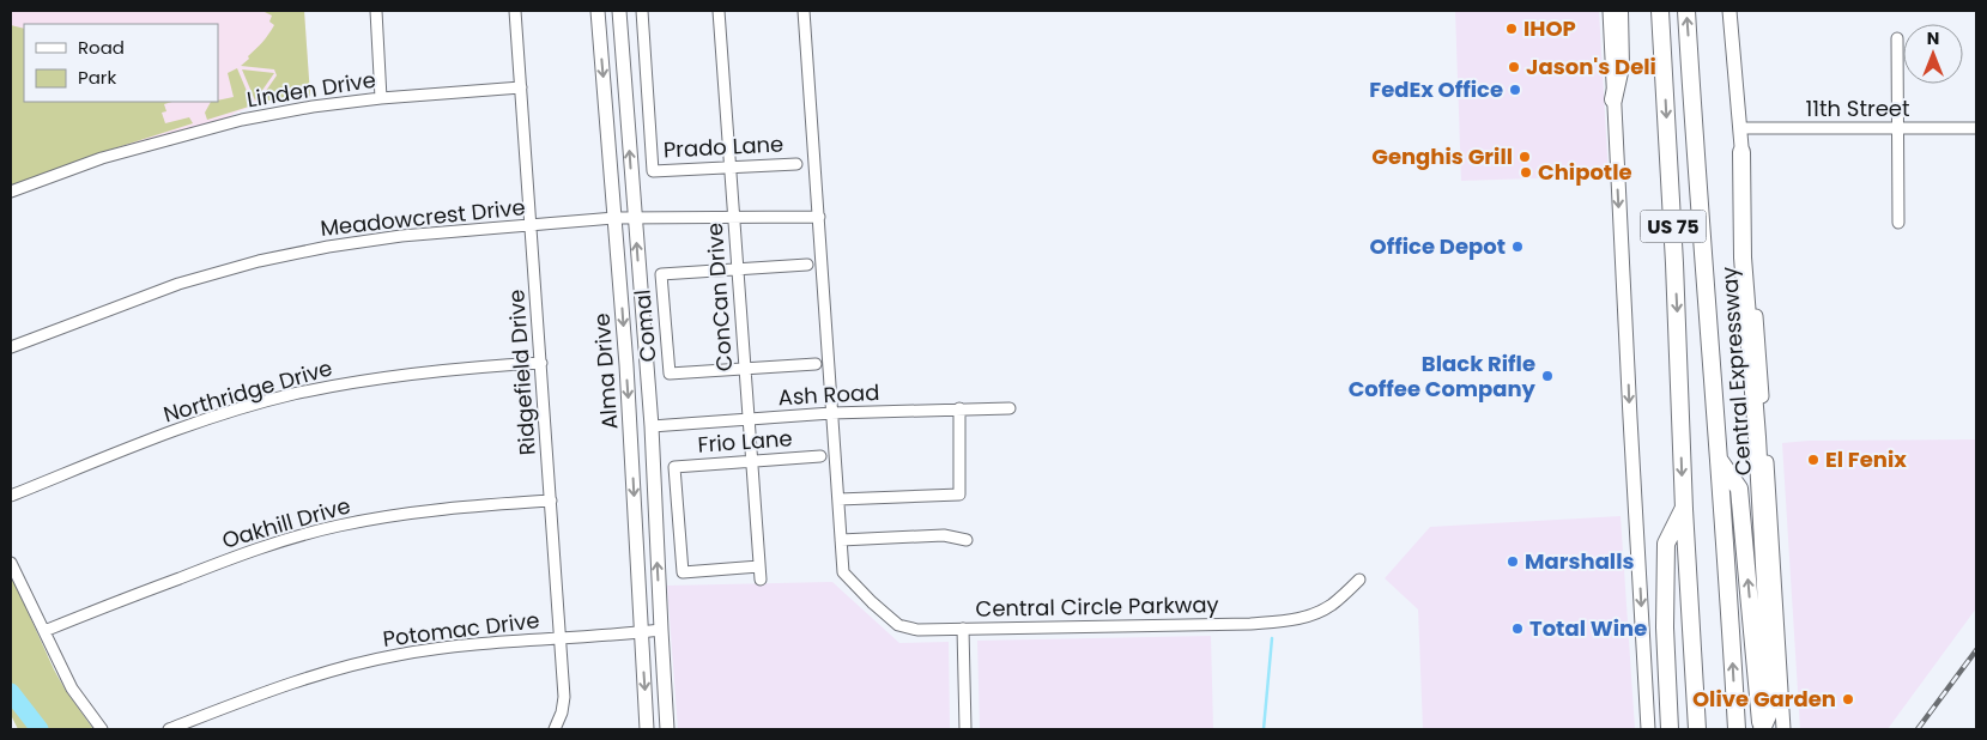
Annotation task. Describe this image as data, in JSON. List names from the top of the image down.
{
  "streets": {
    "highway": ["US 75", "Central Expressway"],
    "main road": ["Alma Drive"],
    "street": [
      "Linden Drive",
      "11th Street",
      "Prado Lane",
      "Meadowcrest Drive",
      "ConCan Drive",
      "Comal",
      "Ridgefield Drive",
      "Northridge Drive",
      "Ash Road",
      "Frio Lane",
      "Oakhill Drive",
      "Central Circle Parkway",
      "Potomac Drive"
    ]
  },
  "crossings": [
    ["Linden Drive", "Ridgefield Drive"],
    ["11th Street", "Central Expressway"],
    ["Prado Lane", "ConCan Drive"],
    ["Meadowcrest Drive", "ConCan Drive"],
    ["Meadowcrest Drive", "Alma Drive"],
    ["Meadowcrest Drive", "Ridgefield Drive"],
    ["ConCan Drive", "Comal"],
    ["ConCan Drive", "Ash Road"],
    ["ConCan Drive", "Frio Lane"],
    ["Alma Drive", "Ash Road"],
    ["Alma Drive", "Potomac Drive"],
    ["Ridgefield Drive", "Northridge Drive"],
    ["Ridgefield Drive", "Oakhill Drive"],
    ["Ridgefield Drive", "Potomac Drive"]
  ],
  "places": [
    "IHOP",
    "Jason's Deli",
    "FedEx Office",
    "Genghis Grill",
    "Chipotle",
    "Office Depot",
    "Black Rifle Coffee Company",
    "El Fenix",
    "Marshalls",
    "Total Wine",
    "Olive Garden"
  ],
  "legend": ["Road", "Park"],
  "north": "top"
}
